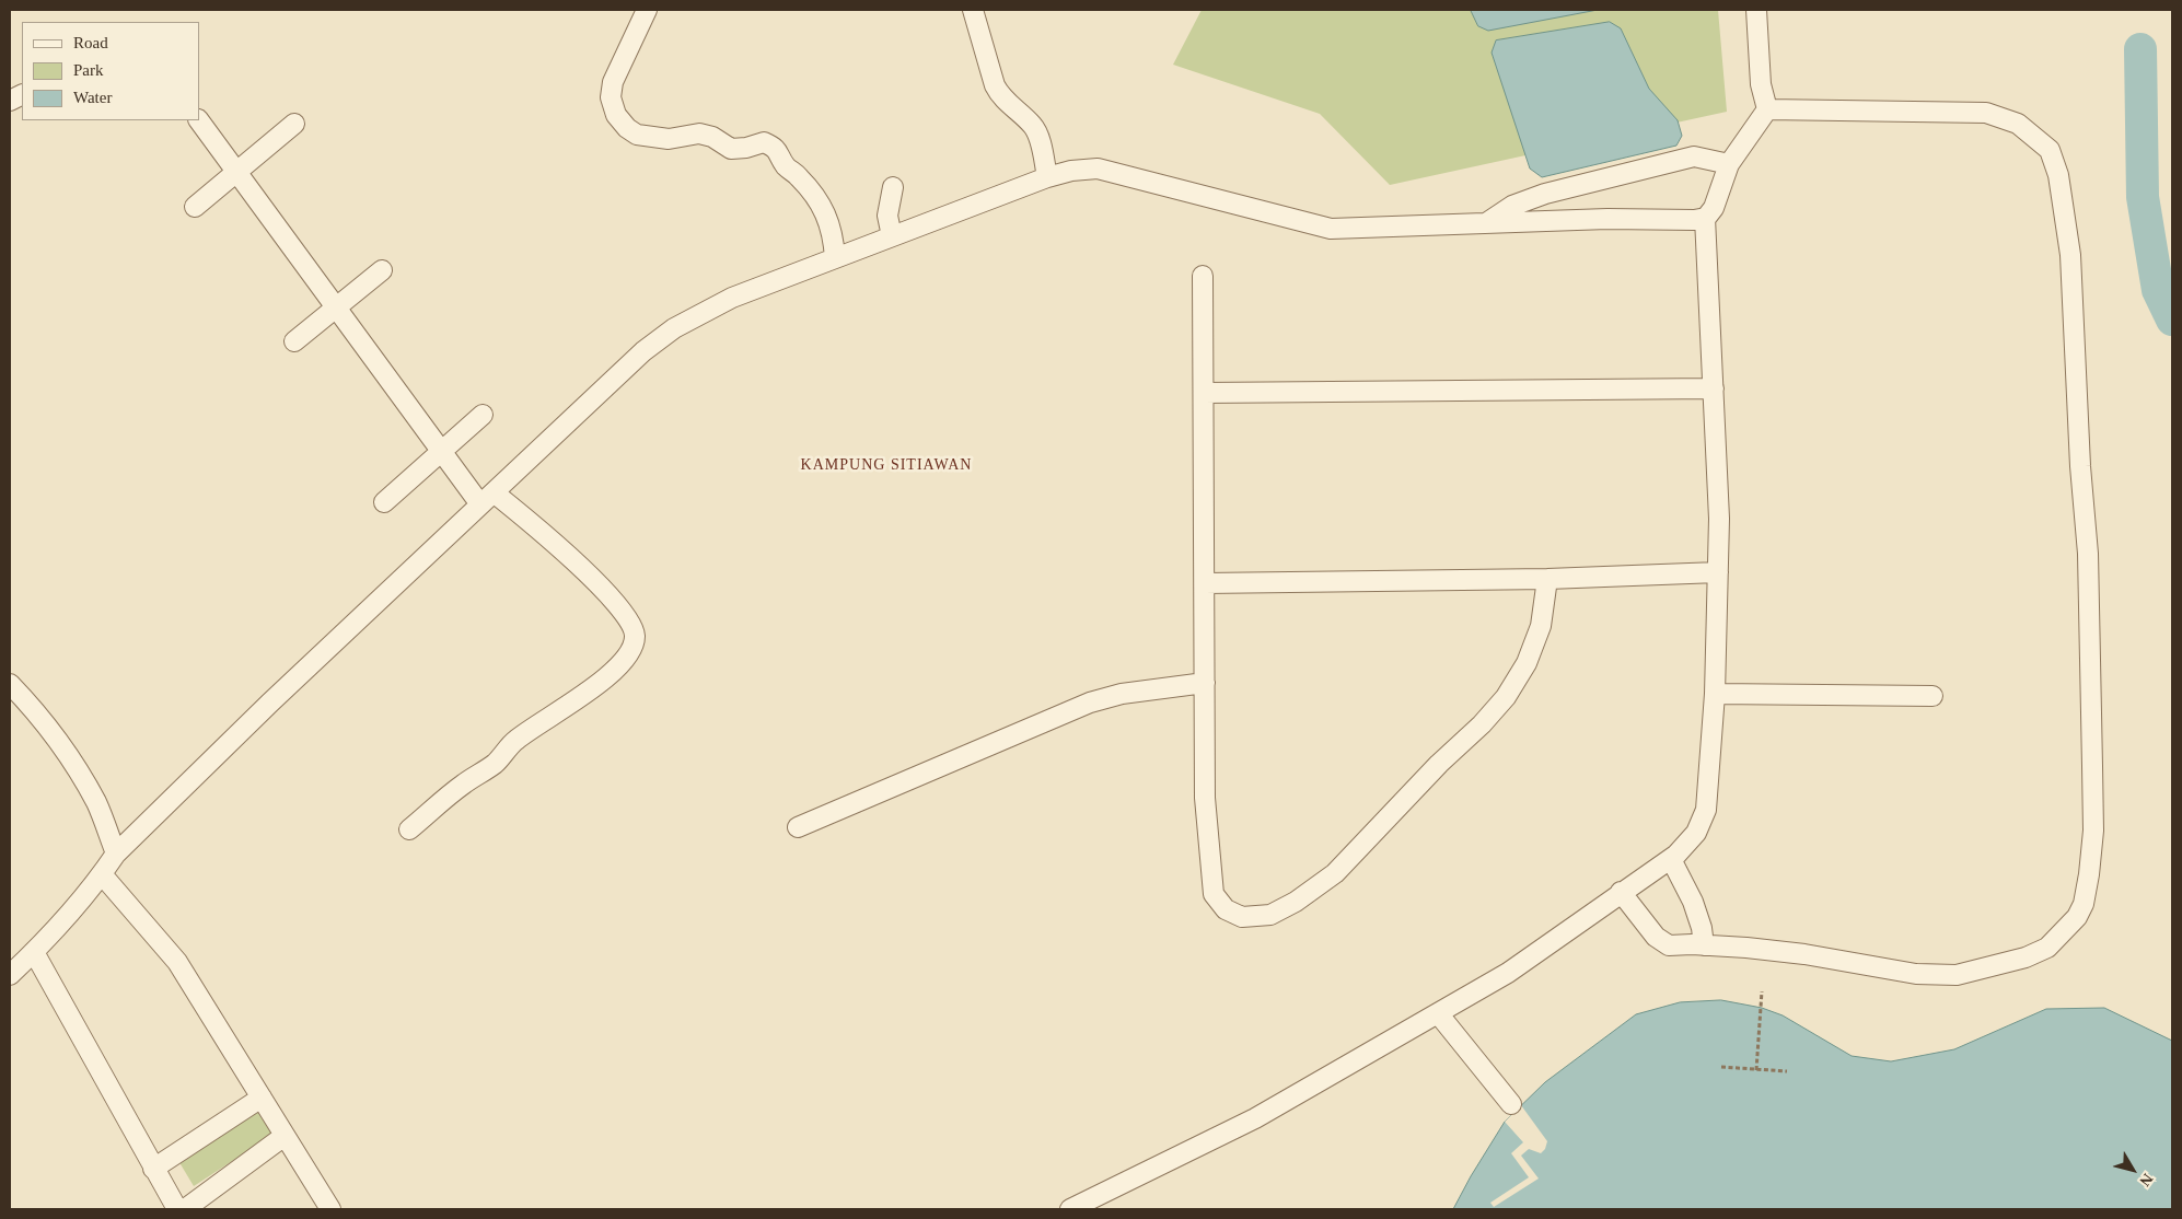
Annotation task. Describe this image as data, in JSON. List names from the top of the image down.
{
  "districts": ["KAMPUNG SITIAWAN"],
  "legend": ["Road", "Park", "Water"],
  "north": "bottom right"
}
